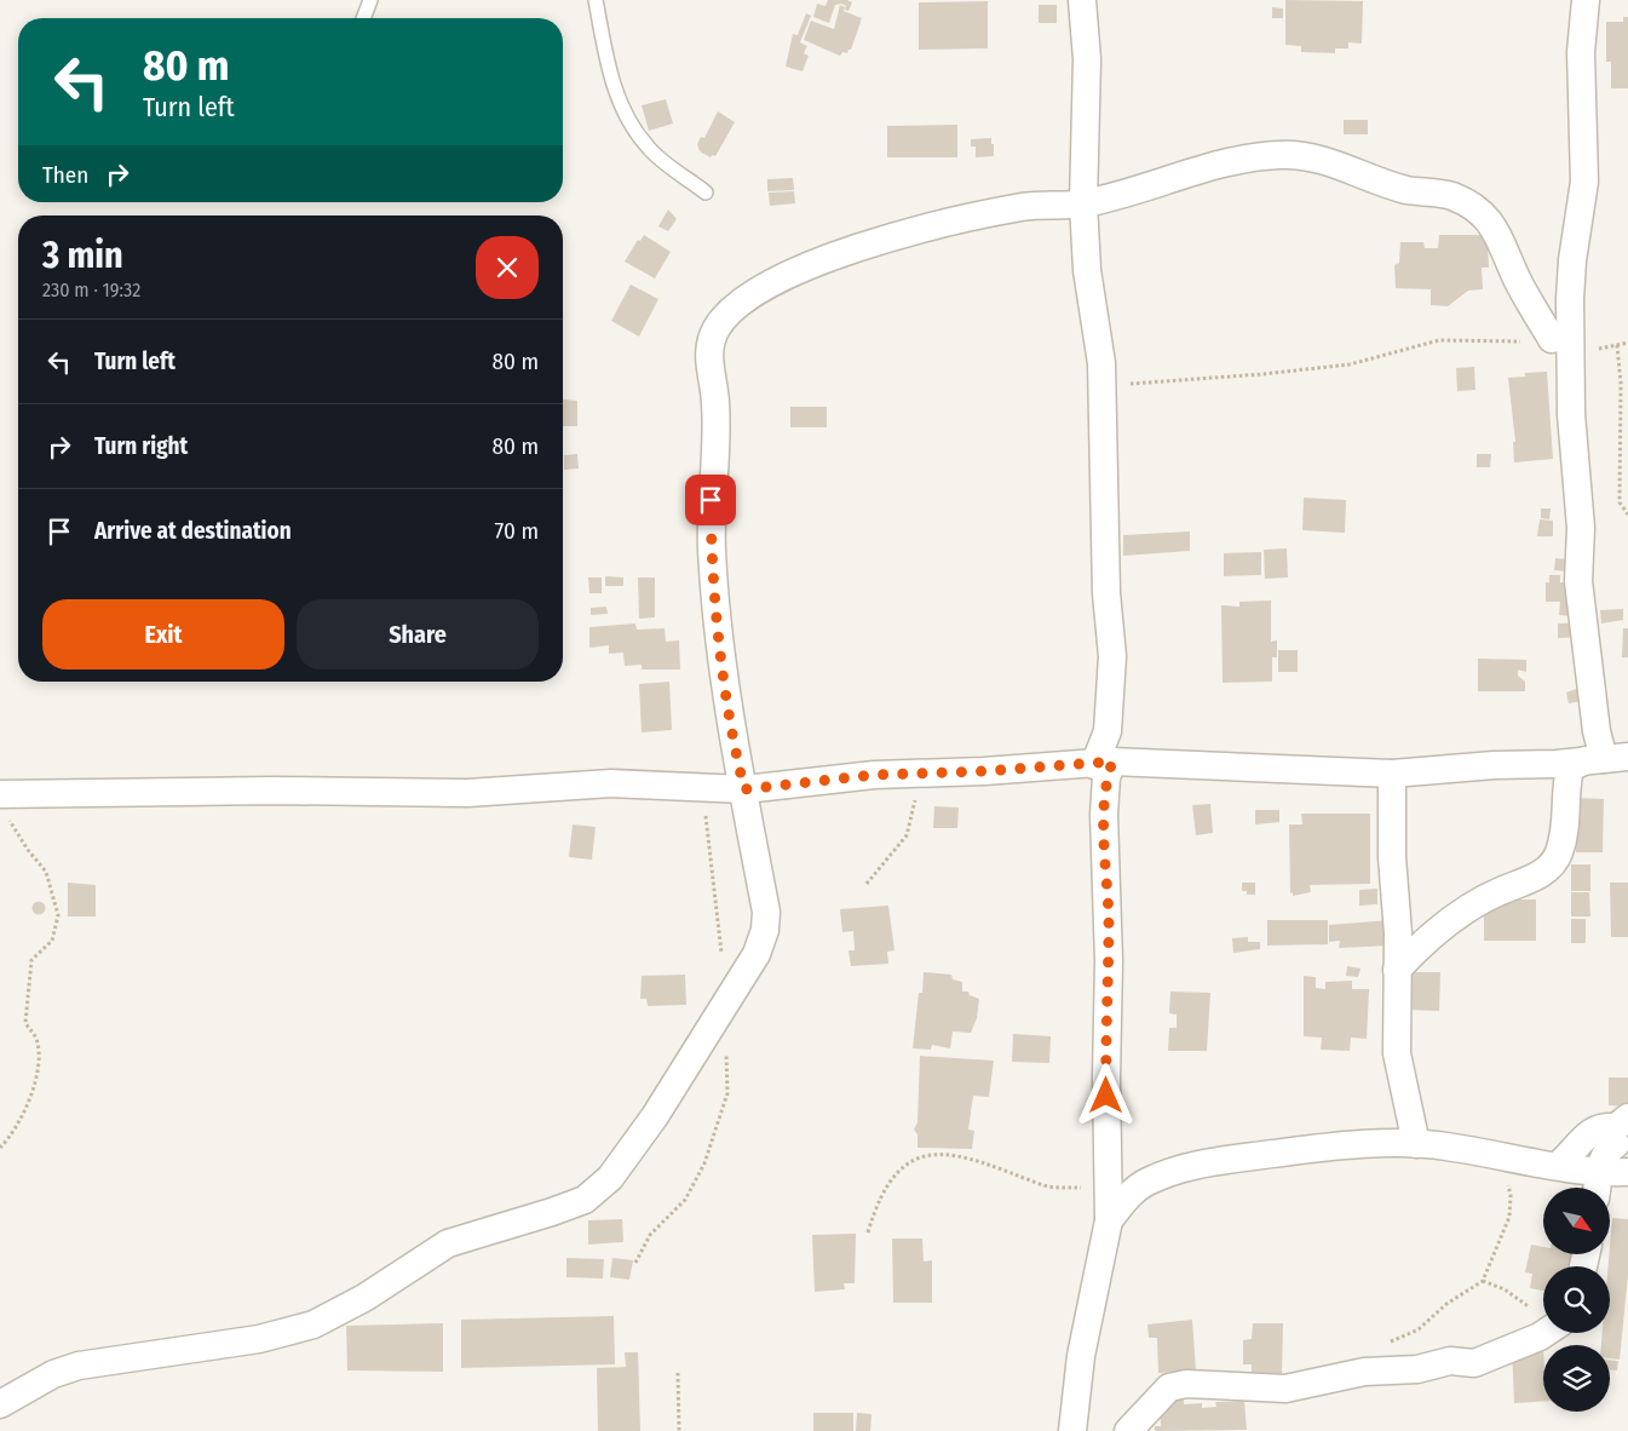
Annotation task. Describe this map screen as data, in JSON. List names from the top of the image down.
{
  "north": "bottom right",
  "page": {
    "turn": ["80 m", "Turn left"],
    "then": "Then",
    "heading": ["3 min", "230 m · 19:32"],
    "list": [
      {
        "name": "Turn left",
        "value": "80 m"
      },
      {
        "name": "Turn right",
        "value": "80 m"
      },
      {
        "name": "Arrive at destination",
        "value": "70 m"
      }
    ],
    "buttons": ["Exit", "Share"]
  }
}
